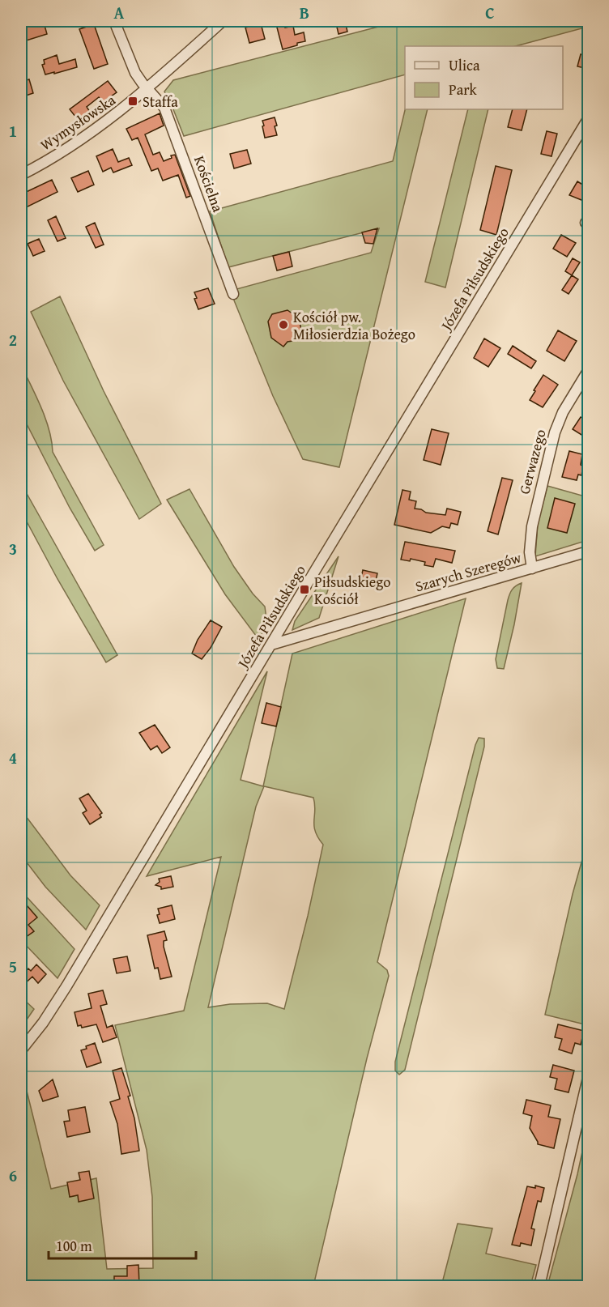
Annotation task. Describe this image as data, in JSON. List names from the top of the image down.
{
  "streets": {
    "street": [
      "Wymysłowska",
      "Kościelna",
      "Józefa Piłsudskiego",
      "Gerwazego",
      "Szarych Szeregów"
    ]
  },
  "crossings": [
    ["Wymysłowska", "Kościelna"],
    ["Józefa Piłsudskiego", "Szarych Szeregów"],
    ["Gerwazego", "Szarych Szeregów"]
  ],
  "places": {
    "transit": ["Staffa", "Piłsudskiego Kościół"],
    "other": ["Kościół pw. Miłosierdzia Bożego"]
  },
  "legend": ["Ulica", "Park"],
  "scale_bar": "100 m",
  "grid": {
    "columns": ["A", "B", "C"],
    "rows": [
      "1",
      "2",
      "3",
      "4",
      "5",
      "6"
    ]
  }
}
